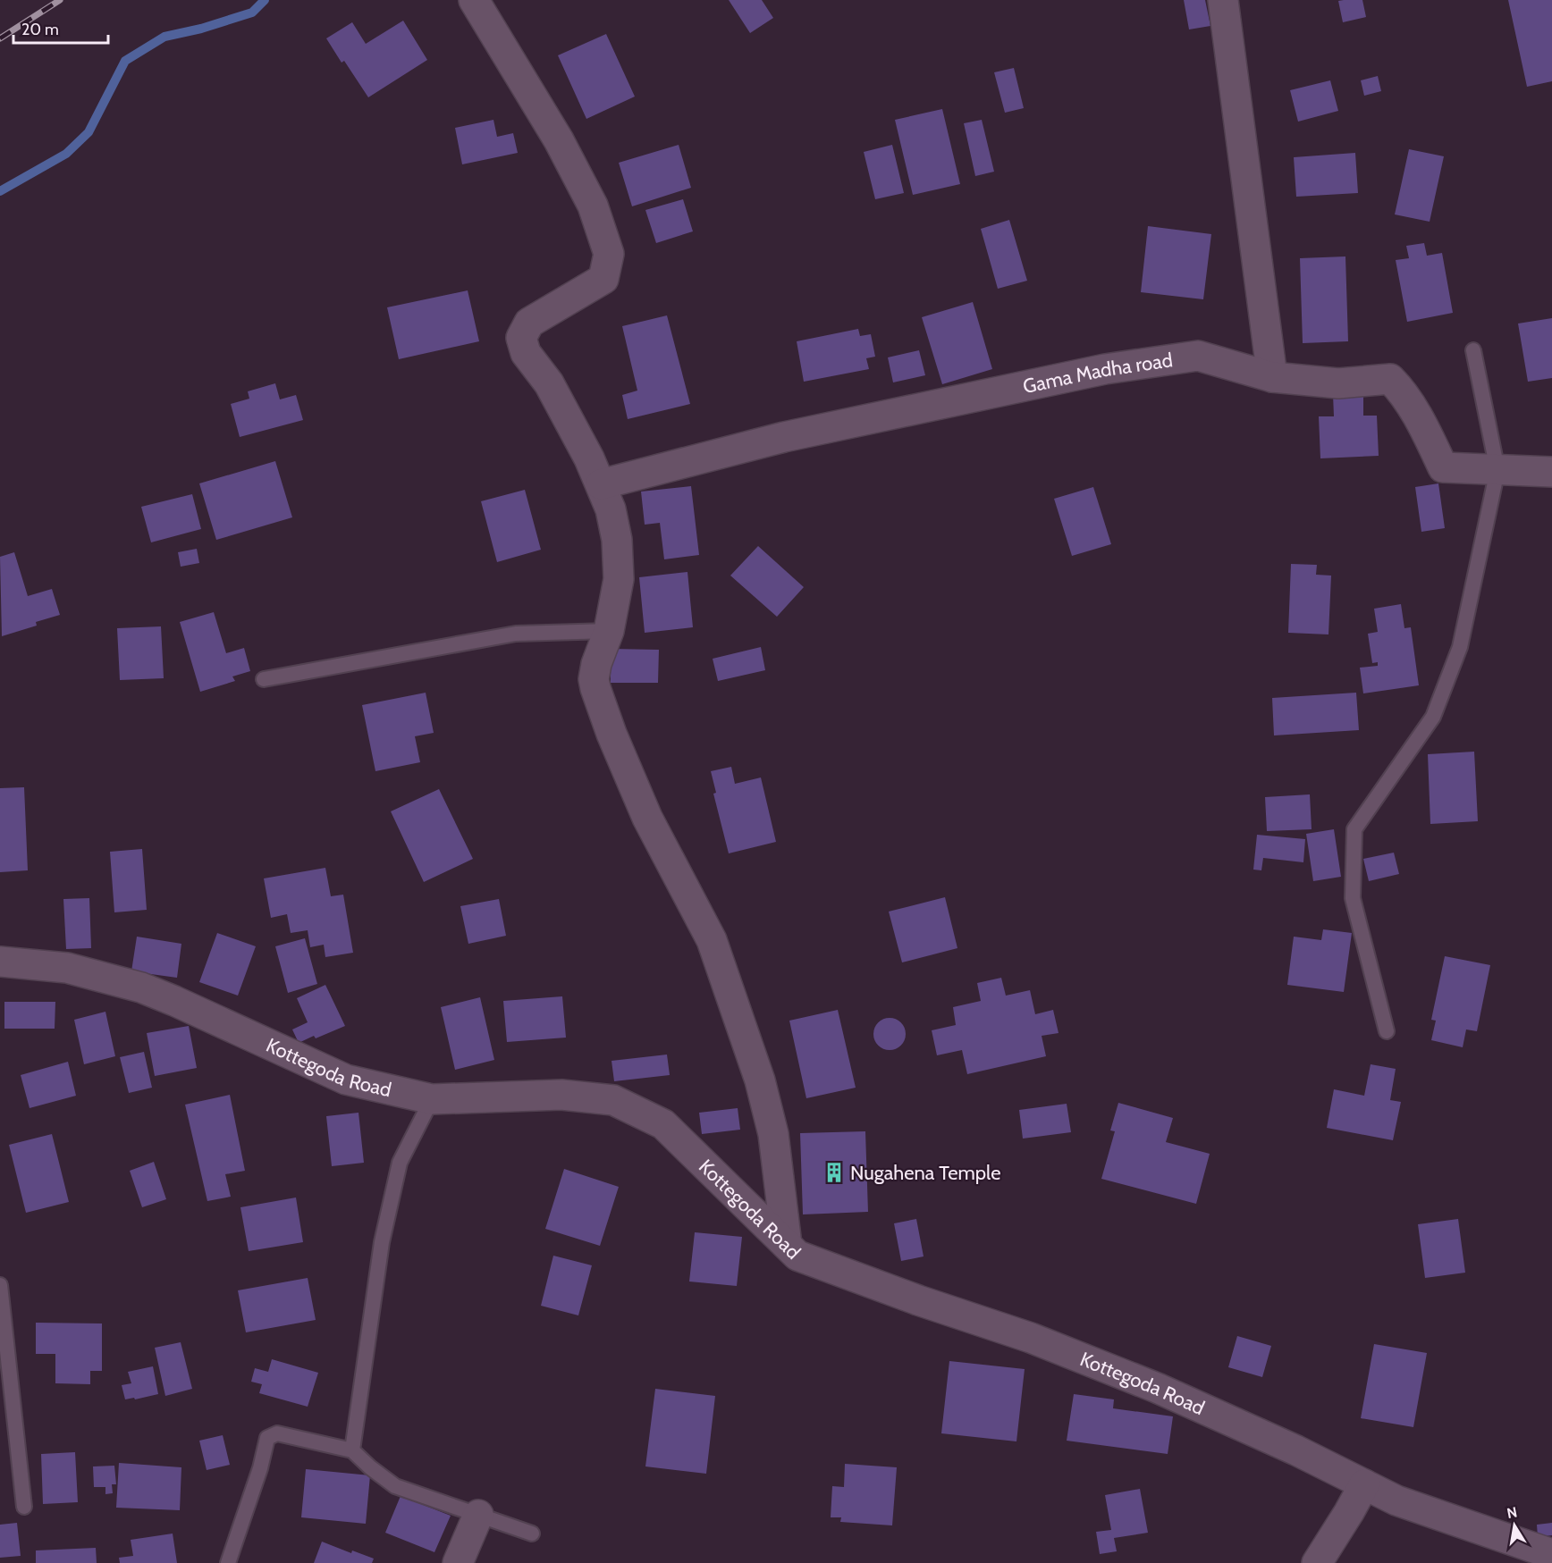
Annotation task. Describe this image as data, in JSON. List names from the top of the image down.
{
  "streets": {
    "street": ["Gama Madha road", "Kottegoda Road"]
  },
  "places": {
    "building": ["Nugahena Temple"]
  },
  "scale_bar": "20 m",
  "north": "top"
}
